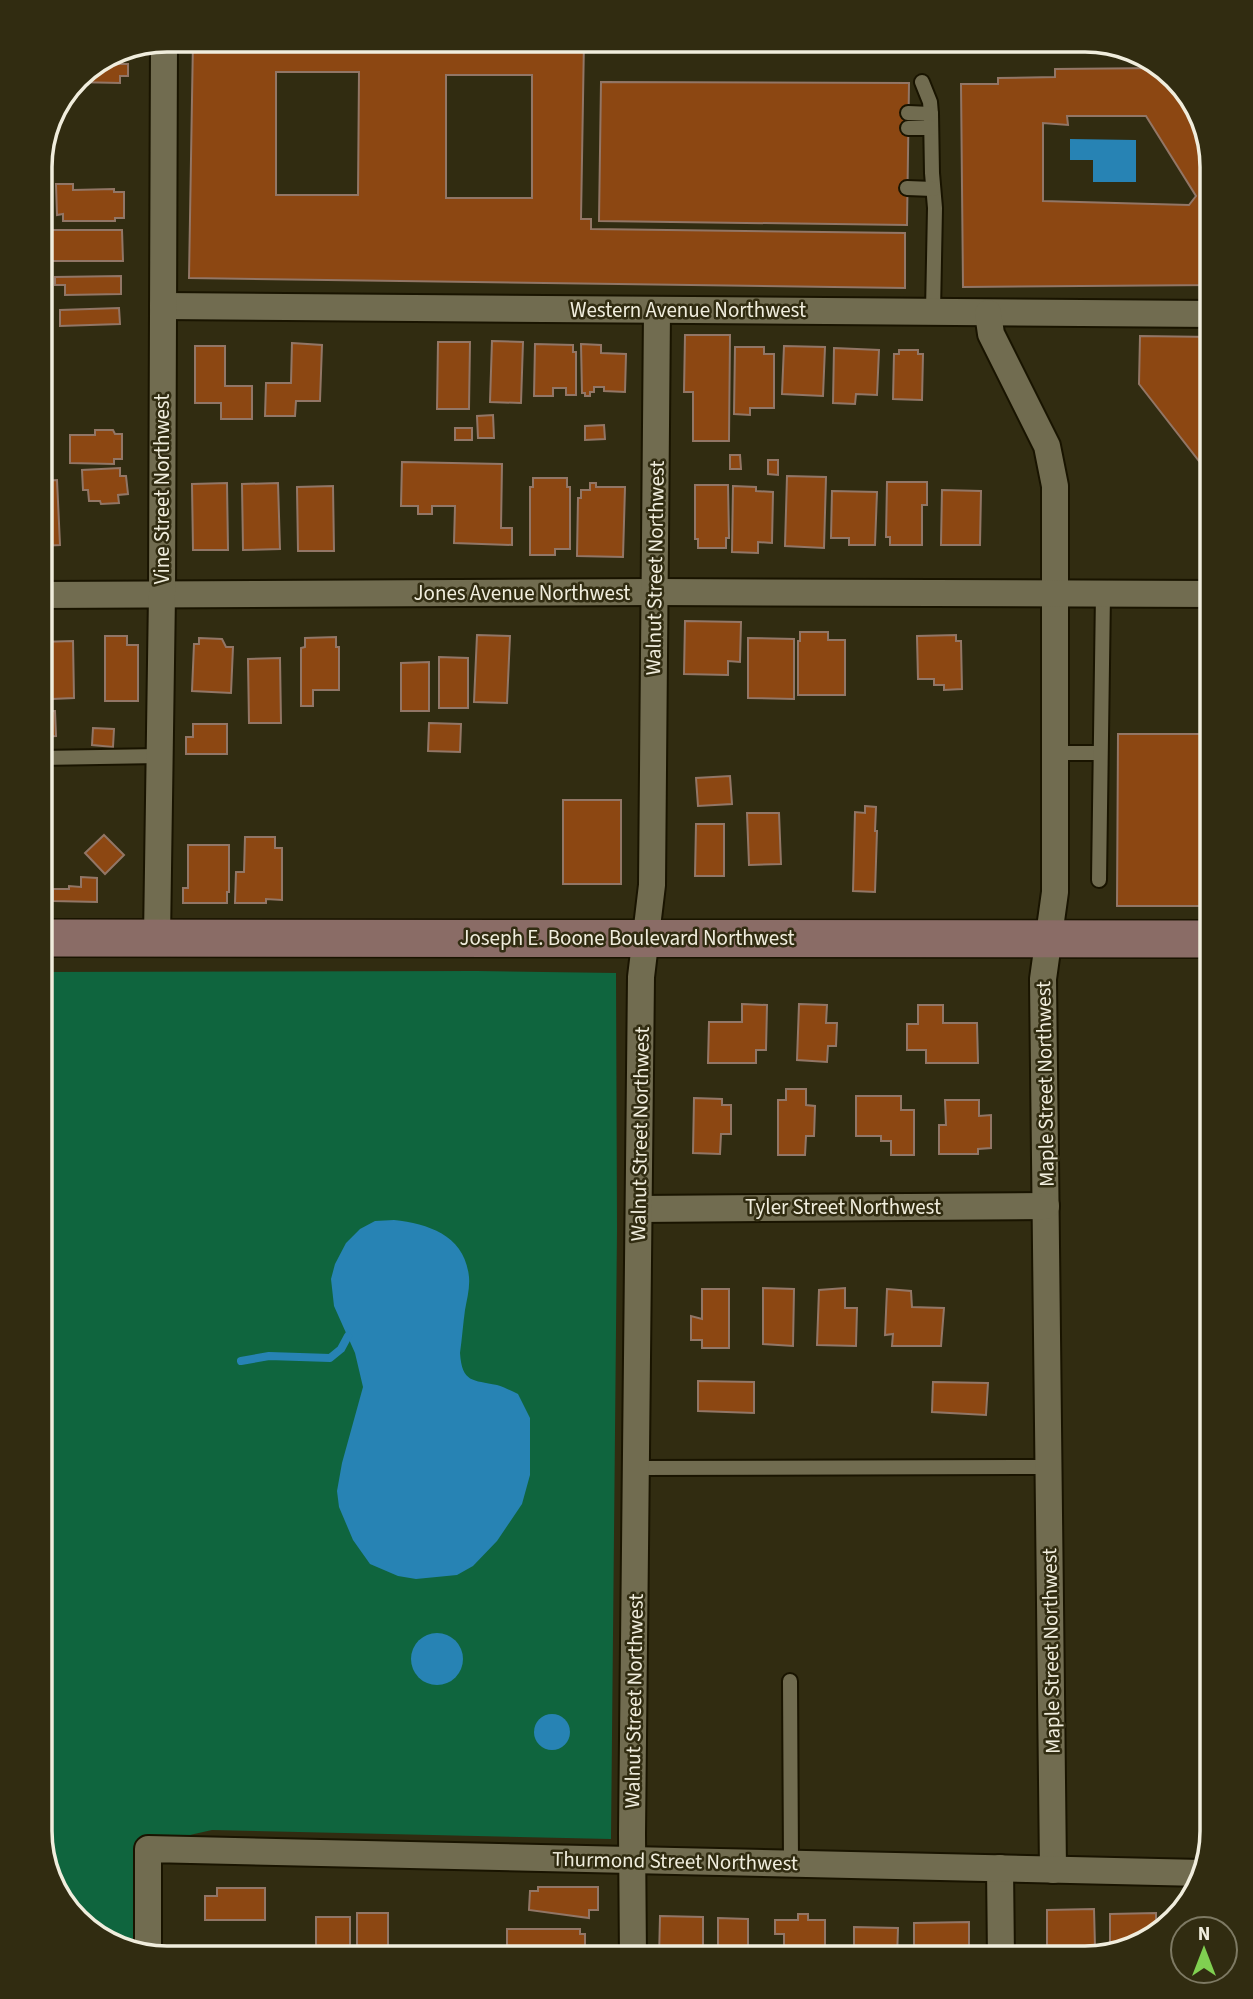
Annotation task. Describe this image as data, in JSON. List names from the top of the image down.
{
  "streets": {
    "main road": ["Joseph E. Boone Boulevard Northwest"],
    "street": [
      "Western Avenue Northwest",
      "Vine Street Northwest",
      "Walnut Street Northwest",
      "Jones Avenue Northwest",
      "Maple Street Northwest",
      "Tyler Street Northwest",
      "Thurmond Street Northwest"
    ]
  },
  "crossings": [
    ["Western Avenue Northwest", "Vine Street Northwest"],
    ["Western Avenue Northwest", "Walnut Street Northwest"],
    ["Western Avenue Northwest", "Maple Street Northwest"],
    ["Vine Street Northwest", "Jones Avenue Northwest"],
    ["Vine Street Northwest", "Joseph E. Boone Boulevard Northwest"],
    ["Walnut Street Northwest", "Jones Avenue Northwest"],
    ["Walnut Street Northwest", "Joseph E. Boone Boulevard Northwest"],
    ["Walnut Street Northwest", "Tyler Street Northwest"],
    ["Walnut Street Northwest", "Thurmond Street Northwest"],
    ["Jones Avenue Northwest", "Maple Street Northwest"],
    ["Joseph E. Boone Boulevard Northwest", "Maple Street Northwest"],
    ["Maple Street Northwest", "Tyler Street Northwest"],
    ["Maple Street Northwest", "Thurmond Street Northwest"]
  ],
  "north": "top"
}
